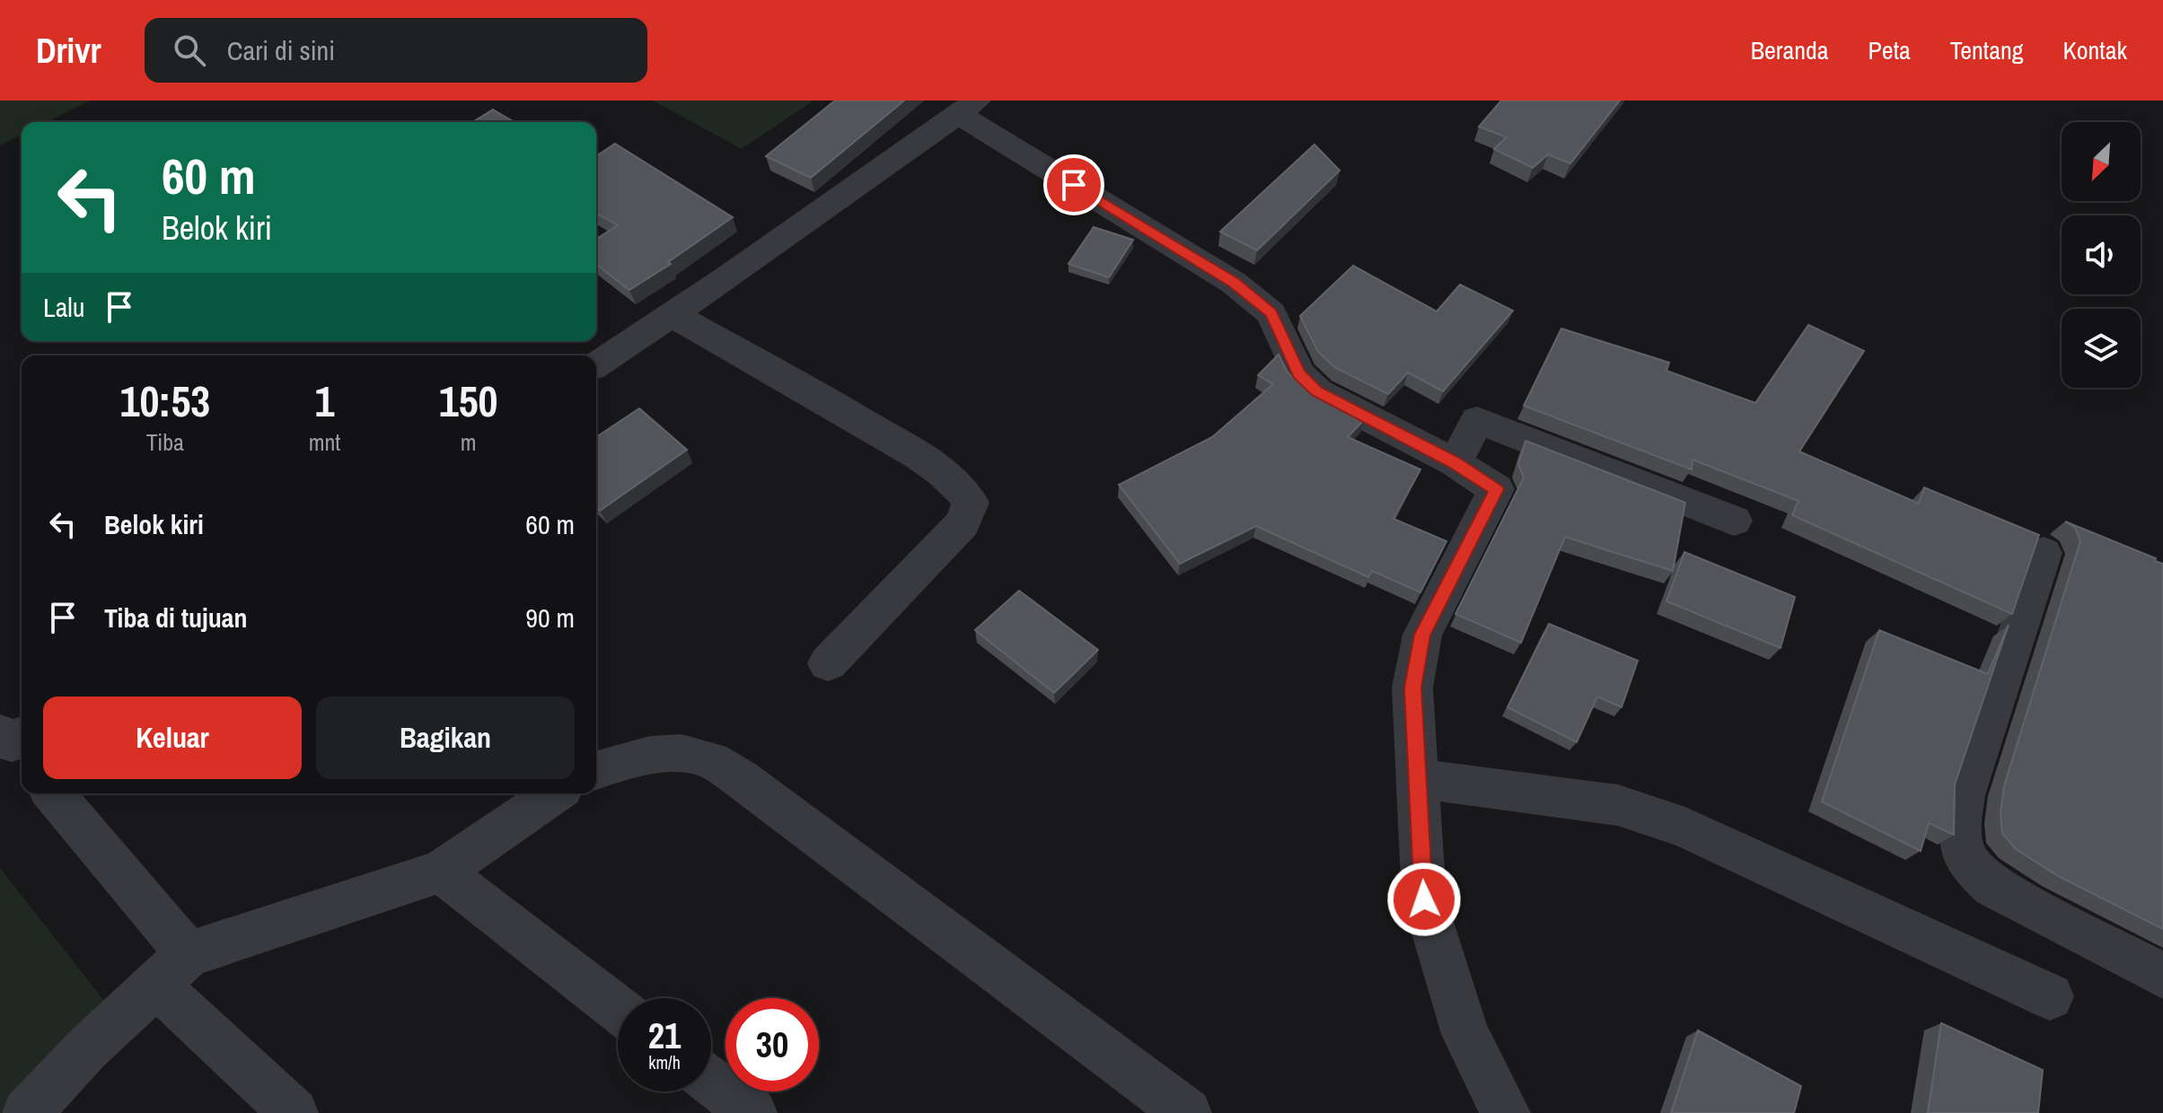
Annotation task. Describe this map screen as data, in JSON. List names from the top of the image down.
{
  "north": "bottom left",
  "page": {
    "header": "Drivr",
    "search": "Cari di sini",
    "nav": [
      "Beranda",
      "Peta",
      "Tentang",
      "Kontak"
    ],
    "turn": ["60 m", "Belok kiri"],
    "then": "Lalu",
    "eta": [
      "10:53",
      "Tiba",
      "1",
      "mnt",
      "150",
      "m"
    ],
    "list": [
      {
        "name": "Belok kiri",
        "value": "60 m"
      },
      {
        "name": "Tiba di tujuan",
        "value": "90 m"
      }
    ],
    "buttons": ["Keluar", "Bagikan"],
    "speed": "21 km/h",
    "limit": "30"
  }
}
